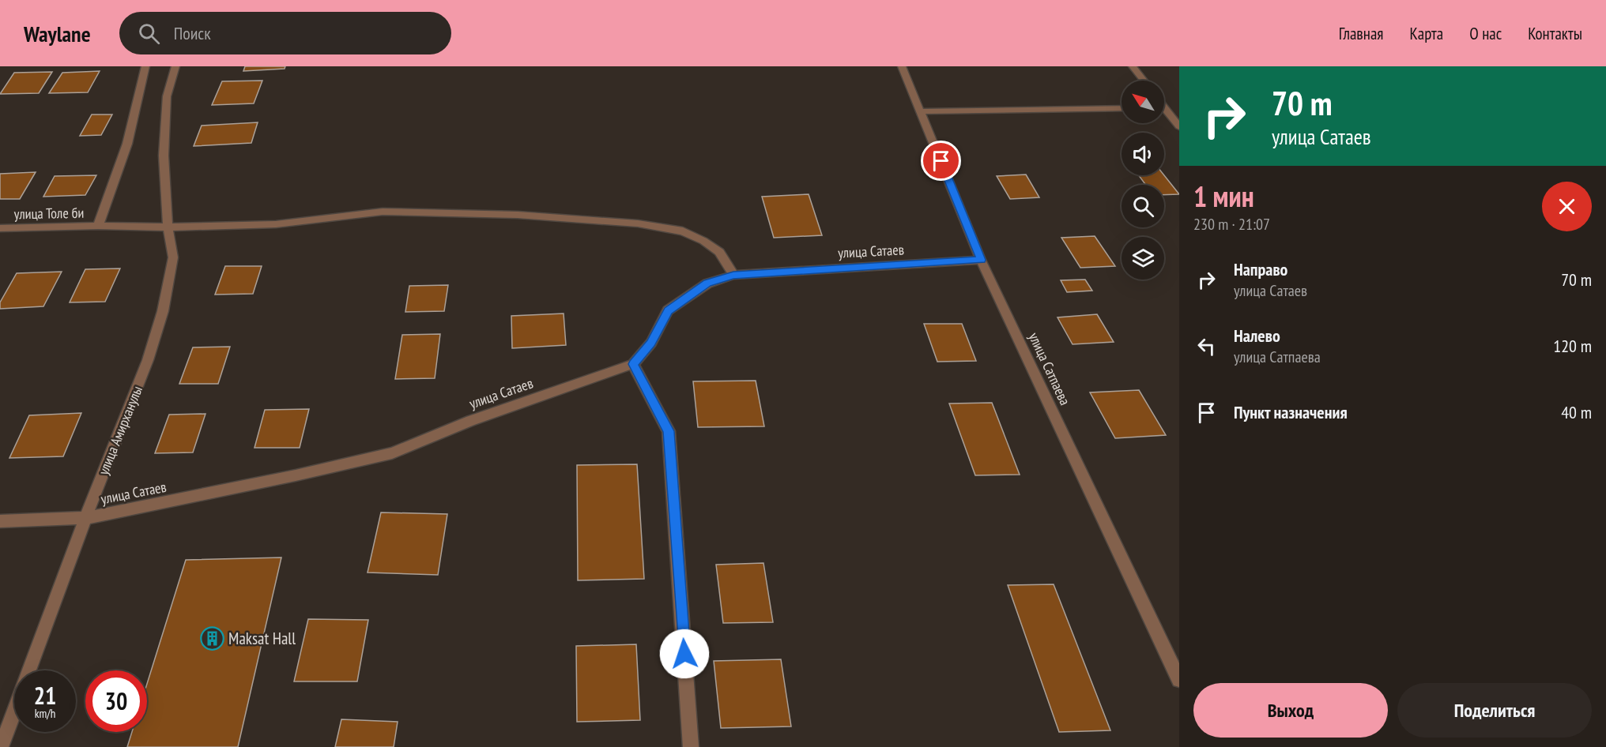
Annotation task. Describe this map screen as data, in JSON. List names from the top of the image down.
{
  "streets": {
    "street": [
      "улица Толе би",
      "улица Сатаев",
      "улица Сатпаева",
      "улица Амирханулы"
    ]
  },
  "crossings": [
    ["улица Толе би", "улица Сатаев"],
    ["улица Толе би", "улица Амирханулы"],
    ["улица Сатаев", "улица Сатпаева"],
    ["улица Сатаев", "улица Амирханулы"]
  ],
  "places": {
    "building": ["Maksat Hall"]
  },
  "north": "top left",
  "page": {
    "header": "Waylane",
    "search": "Поиск",
    "nav": [
      "Главная",
      "Карта",
      "О нас",
      "Контакты"
    ],
    "turn": ["70 m", "улица Сатаев"],
    "heading": ["1 мин", "230 m · 21:07"],
    "list": [
      {
        "name": "Направо",
        "note": "улица Сатаев",
        "value": "70 m"
      },
      {
        "name": "Налево",
        "note": "улица Сатпаева",
        "value": "120 m"
      },
      {
        "name": "Пункт назначения",
        "value": "40 m"
      }
    ],
    "speed": "21 km/h",
    "limit": "30",
    "buttons": ["Выход", "Поделиться"]
  }
}
